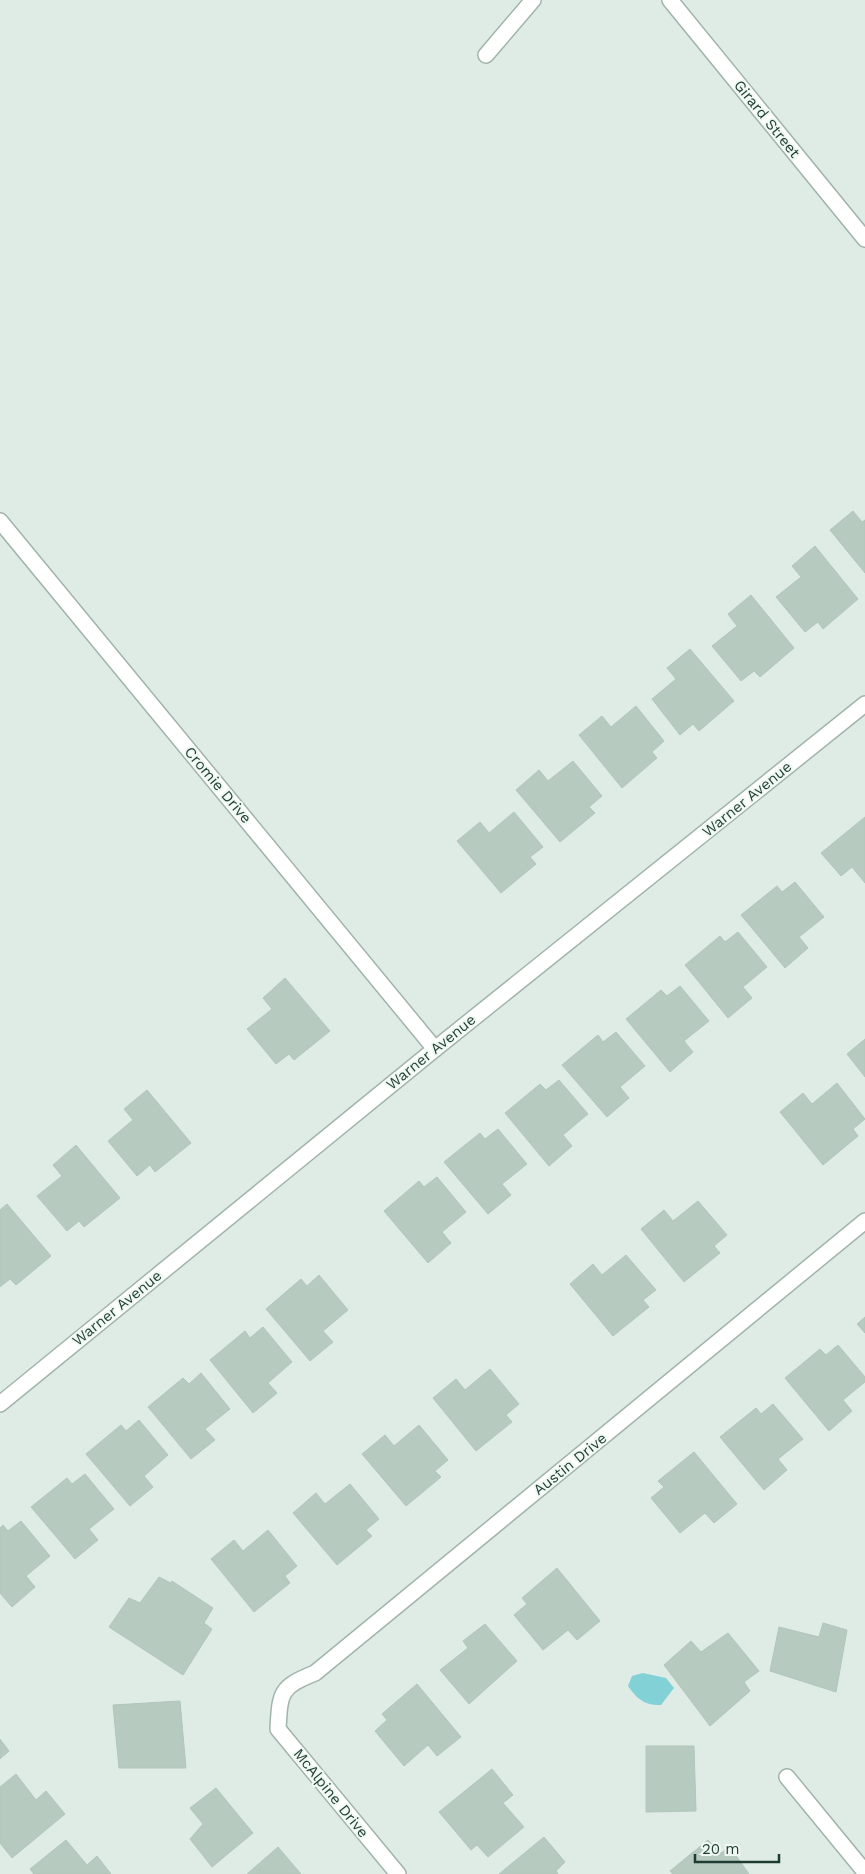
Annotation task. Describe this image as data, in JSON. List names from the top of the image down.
{
  "streets": {
    "street": [
      "Girard Street",
      "Cromie Drive",
      "Warner Avenue",
      "Austin Drive",
      "McAlpine Drive"
    ]
  },
  "crossings": [
    ["Cromie Drive", "Warner Avenue"],
    ["Austin Drive", "McAlpine Drive"]
  ],
  "scale_bar": "20 m"
}
